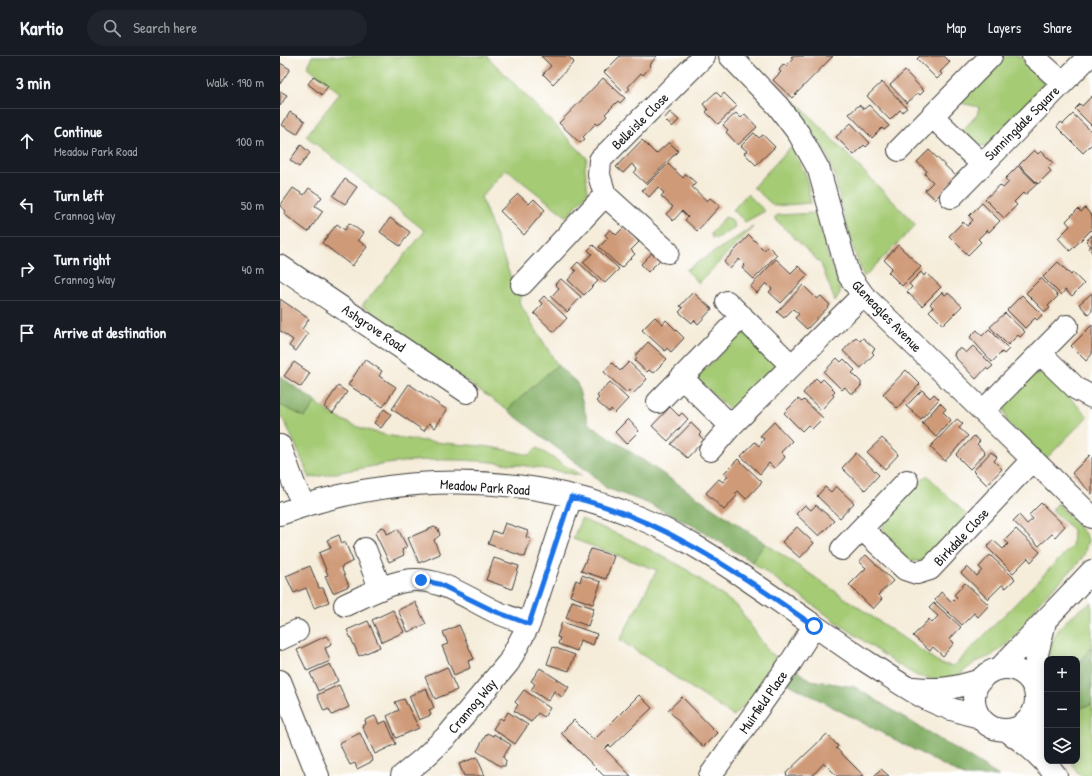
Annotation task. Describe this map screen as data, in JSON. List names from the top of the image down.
{
  "streets": {
    "street": [
      "Belleisle Close",
      "Sunningdale Square",
      "Gleneagles Avenue",
      "Ashgrove Road",
      "Meadow Park Road",
      "Birkdale Close",
      "Muirfield Place",
      "Crannog Way"
    ]
  },
  "crossings": [
    ["Gleneagles Avenue", "Birkdale Close"],
    ["Meadow Park Road", "Muirfield Place"],
    ["Meadow Park Road", "Crannog Way"]
  ],
  "page": {
    "header": "Kartio",
    "search": "Search here",
    "nav": ["Map", "Layers", "Share"],
    "heading": ["3 min", "Walk · 190 m"],
    "list": [
      ["Continue", "Meadow Park Road", "100 m"],
      ["Turn left", "Crannog Way", "50 m"],
      ["Turn right", "Crannog Way", "40 m"],
      "Arrive at destination"
    ],
    "map_buttons": ["+", "−"]
  }
}
